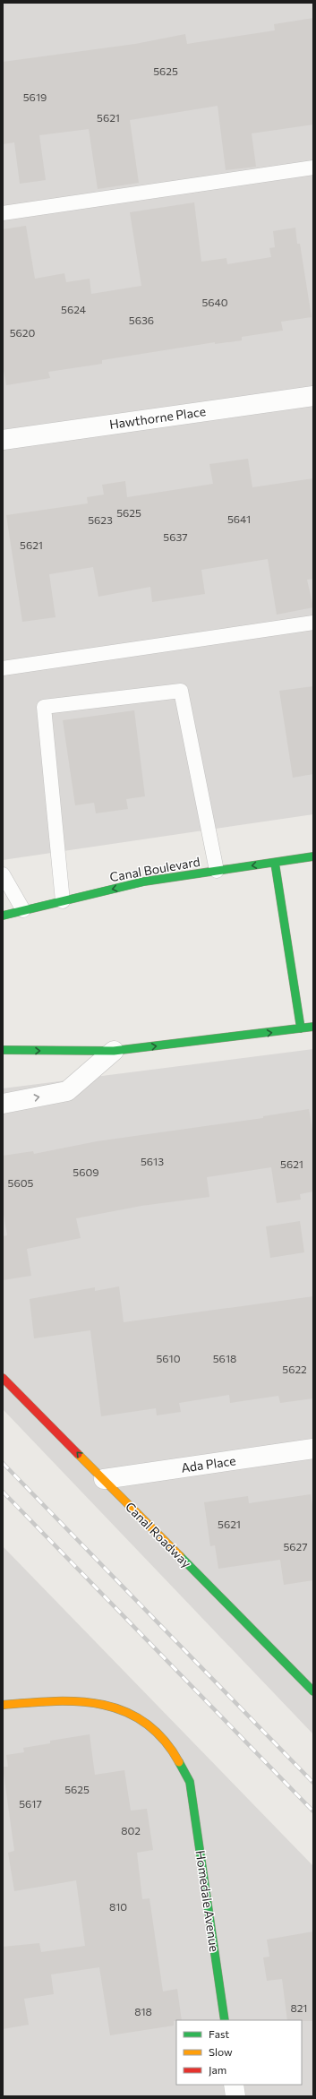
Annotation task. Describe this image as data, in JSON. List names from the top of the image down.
{
  "streets": {
    "street": [
      "Hawthorne Place",
      "Canal Boulevard",
      "Ada Place",
      "Canal Roadway",
      "Homedale Avenue"
    ]
  },
  "crossings": [
    ["Ada Place", "Canal Roadway"]
  ],
  "one_way": ["Canal Boulevard"],
  "house_numbers": [
    "5625",
    "5619",
    "5621",
    "5640",
    "5624",
    "5636",
    "5620",
    "5625",
    "5641",
    "5623",
    "5637",
    "5621",
    "5613",
    "5621",
    "5609",
    "5605",
    "5610",
    "5618",
    "5622",
    "5621",
    "5627",
    "5625",
    "5617",
    "802",
    "810",
    "821",
    "818"
  ],
  "legend": ["Fast", "Slow", "Jam"]
}
